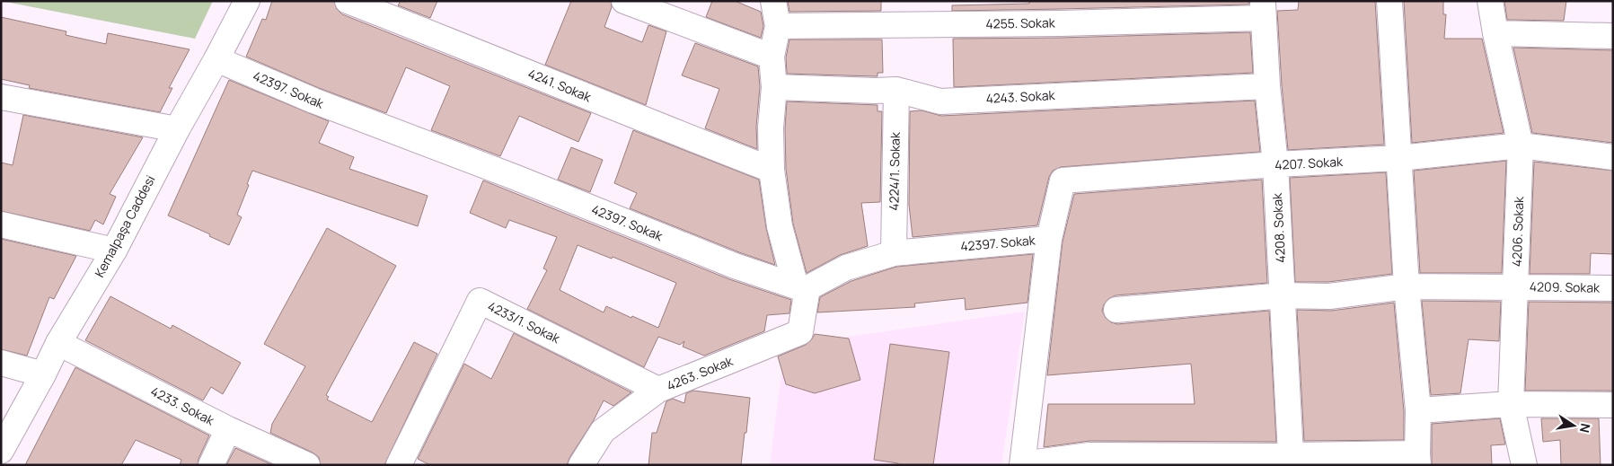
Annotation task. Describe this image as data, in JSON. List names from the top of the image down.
{
  "streets": {
    "street": [
      "4255. Sokak",
      "4241. Sokak",
      "42397. Sokak",
      "4243. Sokak",
      "4207. Sokak",
      "4224/1. Sokak",
      "Kemalpaşa Caddesi",
      "4208. Sokak",
      "4206. Sokak",
      "4209. Sokak",
      "4233/1. Sokak",
      "4263. Sokak",
      "4233. Sokak"
    ]
  },
  "crossings": [
    ["4255. Sokak", "4208. Sokak"],
    ["42397. Sokak", "4207. Sokak"],
    ["42397. Sokak", "4224/1. Sokak"],
    ["42397. Sokak", "Kemalpaşa Caddesi"],
    ["42397. Sokak", "4263. Sokak"],
    ["4243. Sokak", "4224/1. Sokak"],
    ["4243. Sokak", "4208. Sokak"],
    ["4207. Sokak", "4208. Sokak"],
    ["4207. Sokak", "4206. Sokak"],
    ["Kemalpaşa Caddesi", "4233. Sokak"],
    ["4208. Sokak", "4209. Sokak"],
    ["4206. Sokak", "4209. Sokak"],
    ["4233/1. Sokak", "4263. Sokak"]
  ],
  "north": "right"
}
